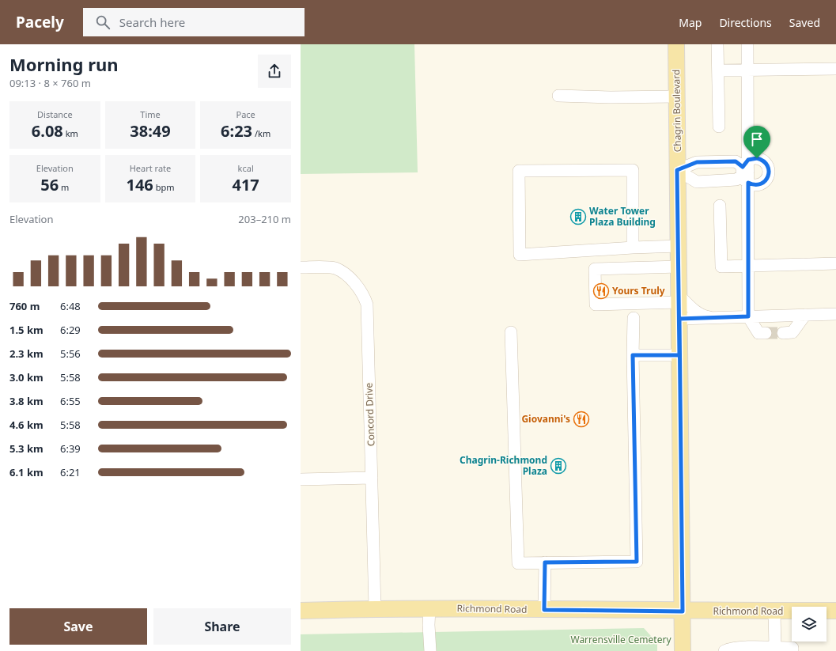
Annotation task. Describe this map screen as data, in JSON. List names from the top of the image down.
{
  "streets": {
    "main road": ["Chagrin Boulevard", "Richmond Road"],
    "street": ["Concord Drive"]
  },
  "crossings": [
    ["Chagrin Boulevard", "Richmond Road"],
    ["Concord Drive", "Richmond Road"]
  ],
  "parks": ["Warrensville Cemetery"],
  "places": {
    "building": ["Water Tower Plaza Building", "Chagrin-Richmond Plaza"],
    "restaurant": ["Yours Truly", "Giovanni's"]
  },
  "page": {
    "header": "Pacely",
    "search": "Search here",
    "nav": ["Map", "Directions", "Saved"],
    "heading": ["Morning run", "09:13 · 8 × 760 m"],
    "stats": [
      ["Distance", "6.08 km"],
      ["Time", "38:49"],
      ["Pace", "6:23 /km"],
      ["Elevation", "56 m"],
      ["Heart rate", "146 bpm"],
      ["kcal", "417"]
    ],
    "chart": ["Elevation", "203–210 m"],
    "list": [
      {
        "name": "760 m",
        "note": "6:48"
      },
      {
        "name": "1.5 km",
        "note": "6:29"
      },
      {
        "name": "2.3 km",
        "note": "5:56"
      },
      {
        "name": "3.0 km",
        "note": "5:58"
      },
      {
        "name": "3.8 km",
        "note": "6:55"
      },
      {
        "name": "4.6 km",
        "note": "5:58"
      },
      {
        "name": "5.3 km",
        "note": "6:39"
      },
      {
        "name": "6.1 km",
        "note": "6:21"
      }
    ],
    "buttons": ["Save", "Share"]
  }
}
